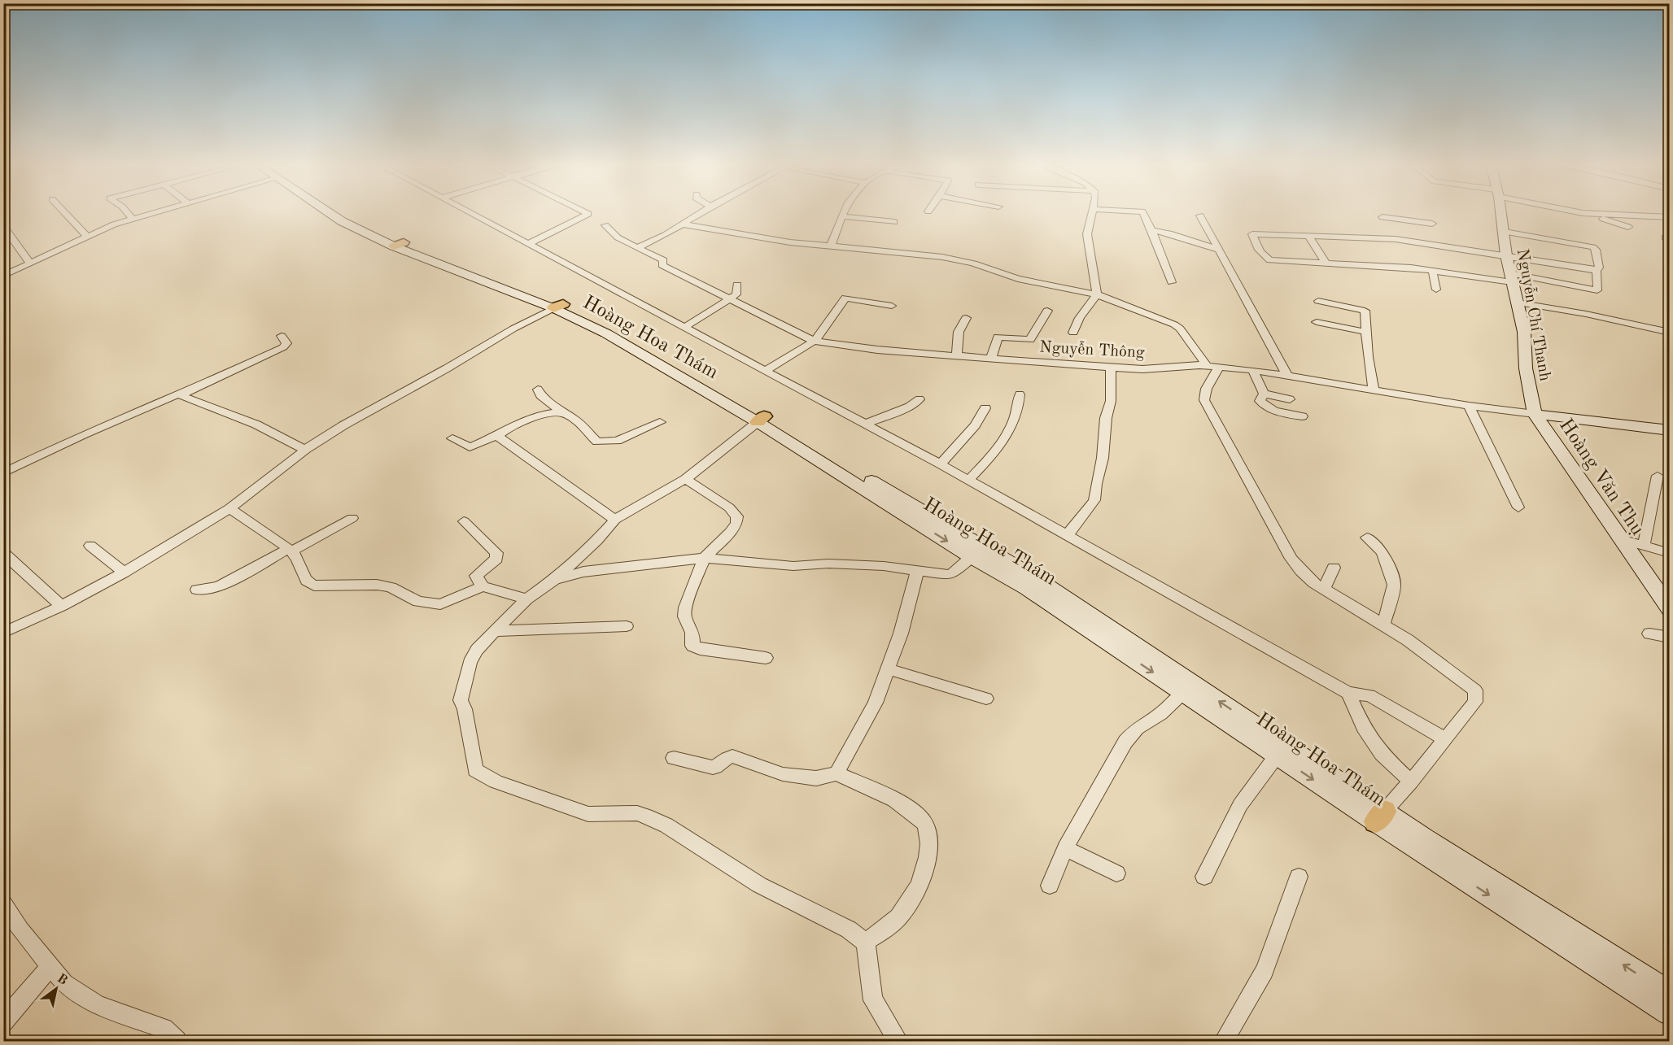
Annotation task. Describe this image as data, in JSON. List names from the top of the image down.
{
  "streets": {
    "main road": ["Nguyễn Chí Thanh", "Hoàng Hoa Thám", "Hoàng Văn Thụ"],
    "street": ["Nguyễn Thông"]
  },
  "crossings": [
    ["Nguyễn Chí Thanh", "Nguyễn Thông"],
    ["Nguyễn Chí Thanh", "Hoàng Văn Thụ"],
    ["Nguyễn Thông", "Hoàng Văn Thụ"]
  ],
  "north": "top right"
}
